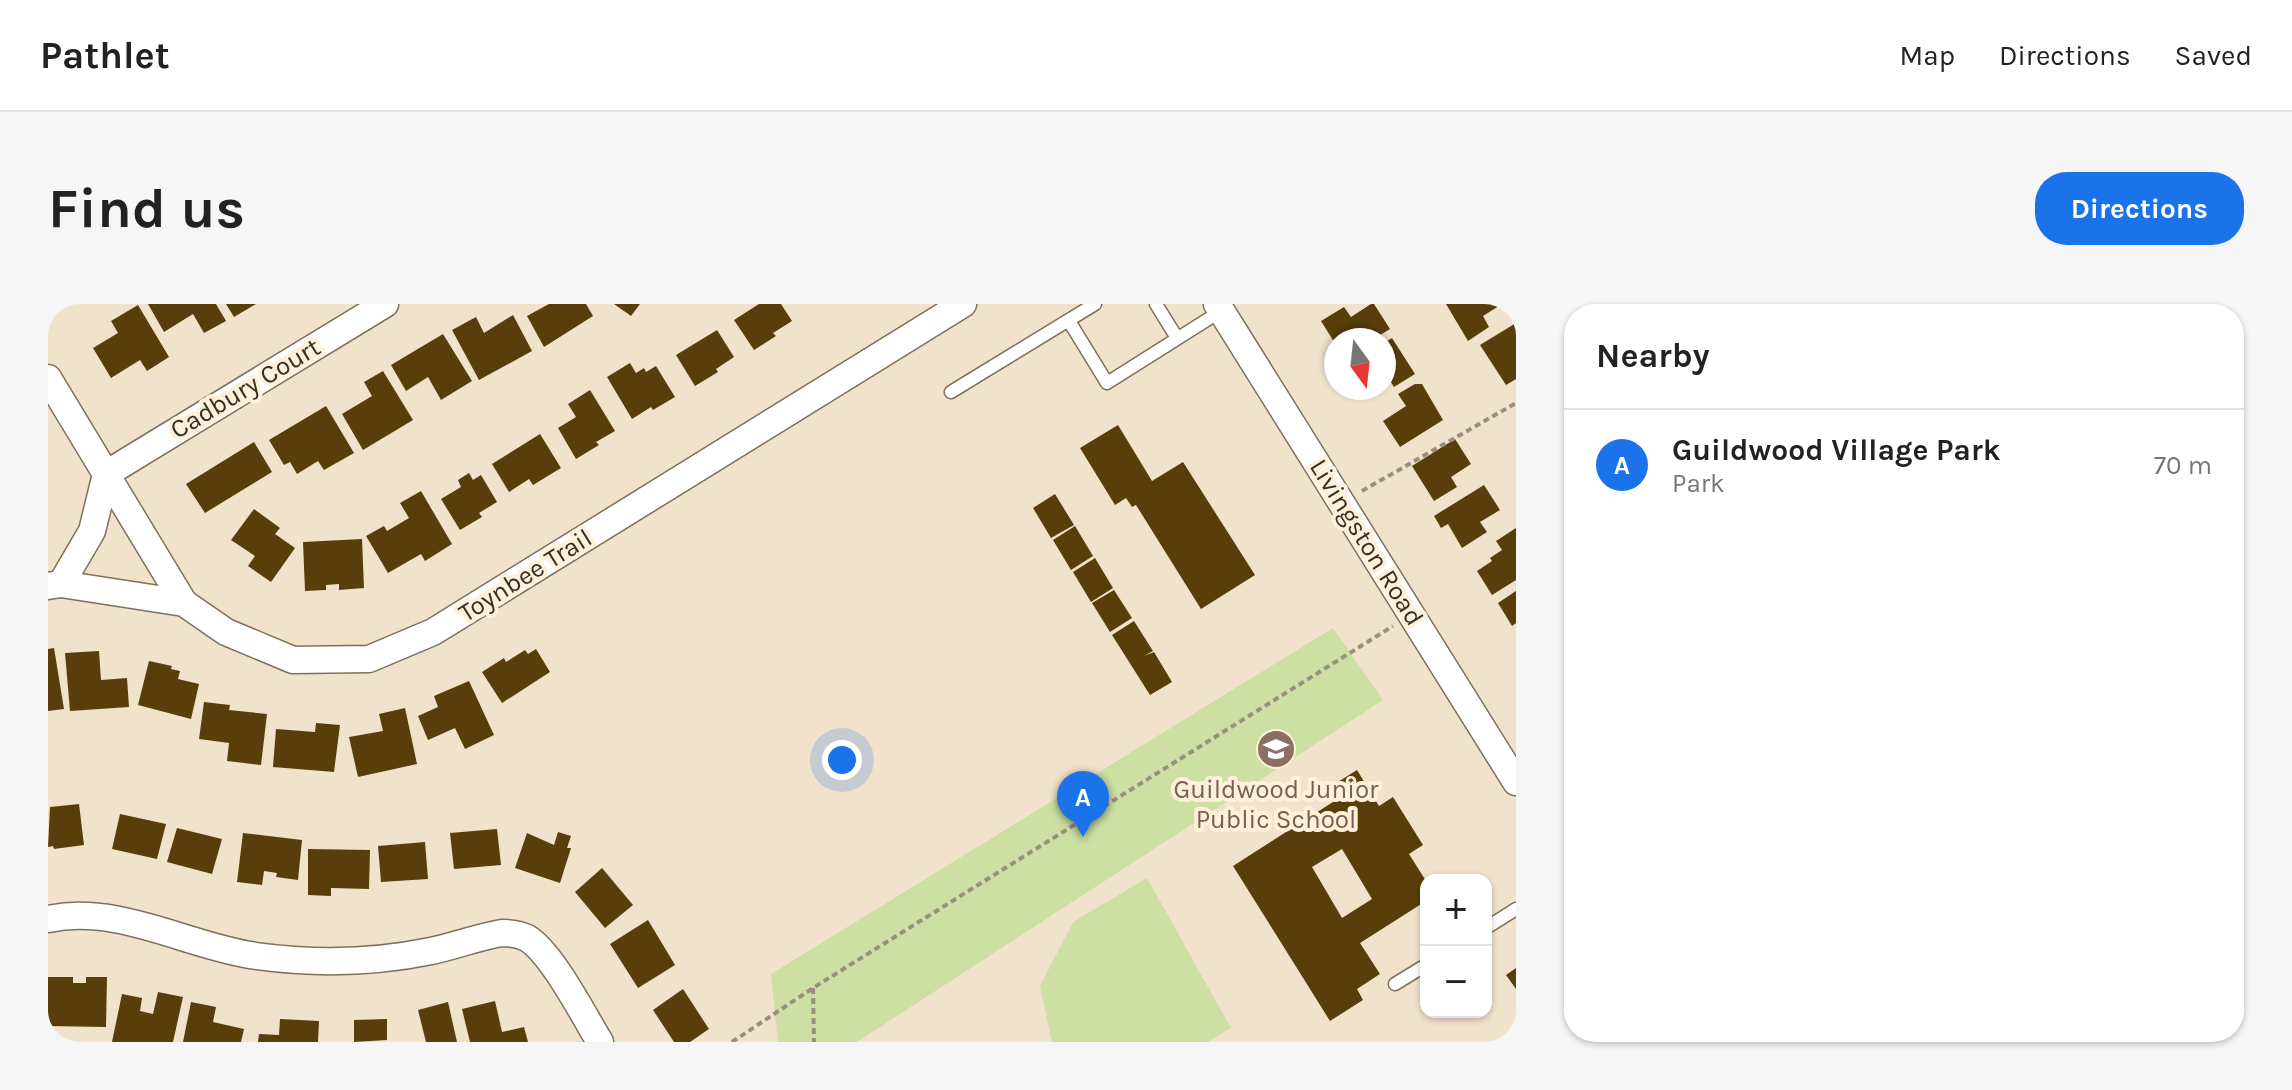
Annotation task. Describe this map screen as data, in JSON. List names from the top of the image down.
{
  "streets": {
    "street": ["Cadbury Court", "Livingston Road", "Toynbee Trail"]
  },
  "places": {
    "school or university": ["Guildwood Junior Public School"]
  },
  "north": "bottom",
  "page": {
    "header": "Pathlet",
    "nav": ["Map", "Directions", "Saved"],
    "buttons": "Directions",
    "title": "Find us",
    "heading": "Nearby",
    "list": [
      {
        "mark": "A",
        "name": "Guildwood Village Park",
        "note": "Park",
        "value": "70 m"
      }
    ],
    "pins": "A",
    "map_buttons": ["+", "−"]
  }
}
